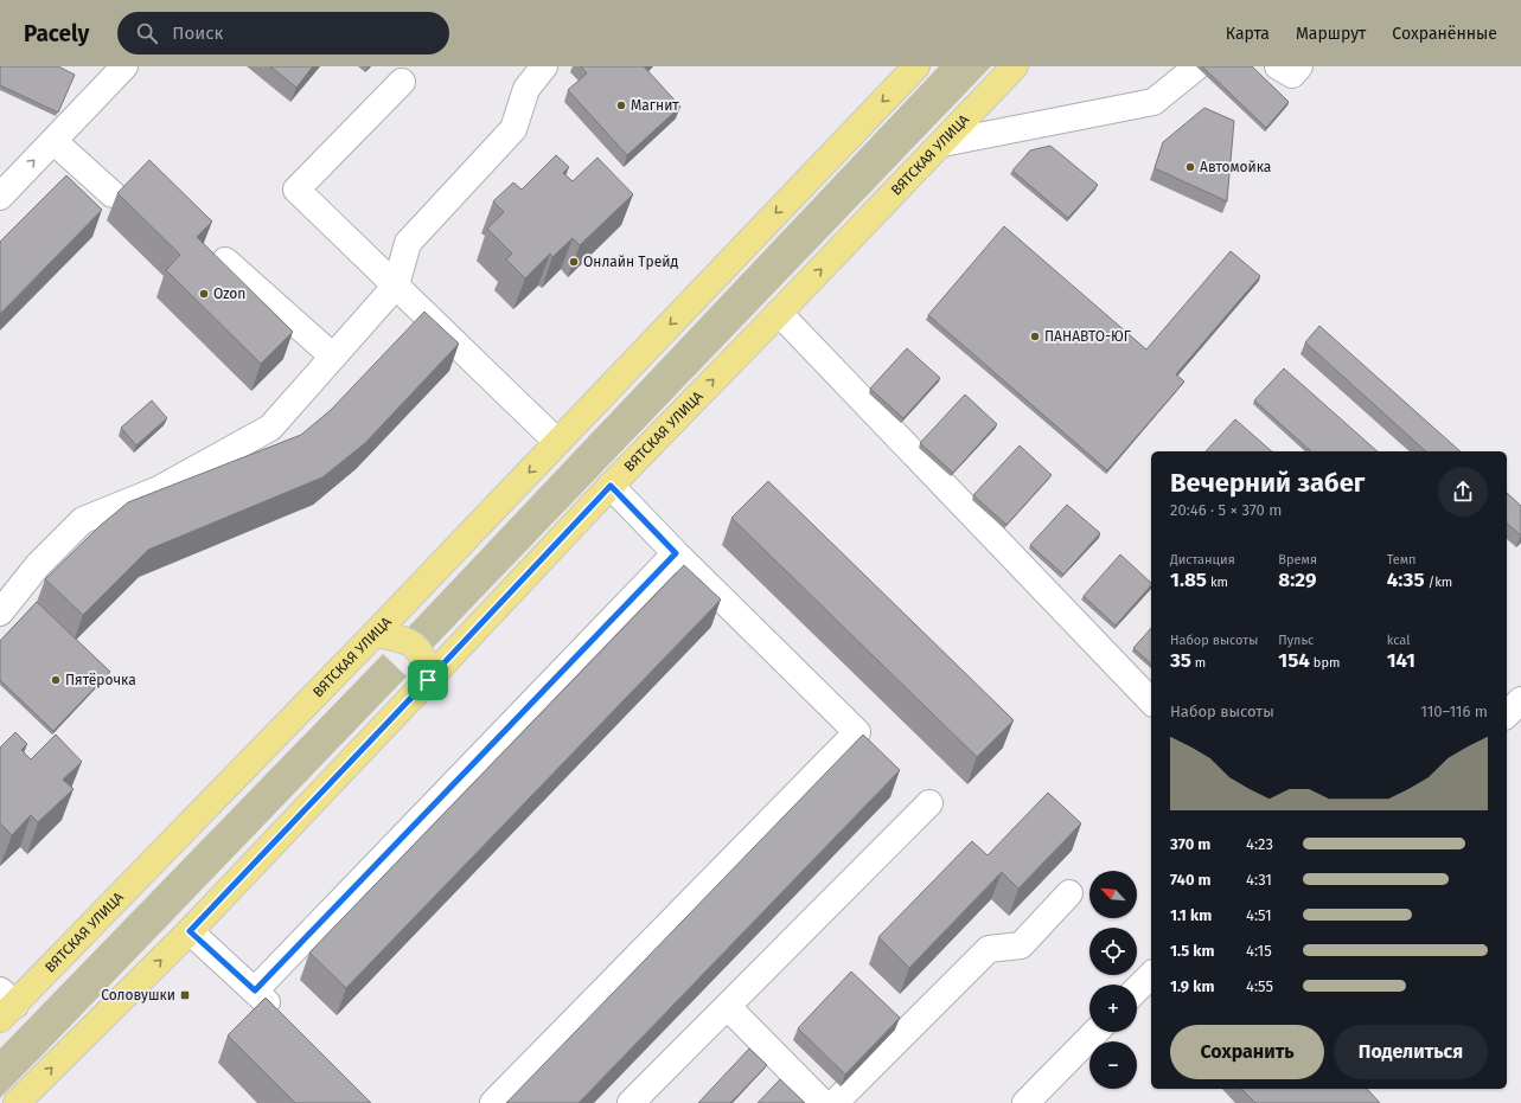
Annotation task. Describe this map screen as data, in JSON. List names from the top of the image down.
{
  "streets": {
    "main road": ["ВЯТСКАЯ УЛИЦА"]
  },
  "places": {
    "other": [
      "Магнит",
      "Автомойка",
      "Онлайн Трейд",
      "Ozon",
      "ПАНАВТО-ЮГ",
      "Пятёрочка"
    ],
    "transit": ["Соловушки"]
  },
  "north": "top left",
  "page": {
    "header": "Pacely",
    "search": "Поиск",
    "nav": ["Карта", "Маршрут", "Сохранённые"],
    "heading": ["Вечерний забег", "20:46 · 5 × 370 m"],
    "stats": [
      ["Дистанция", "1.85 km"],
      ["Время", "8:29"],
      ["Темп", "4:35 /km"],
      ["Набор высоты", "35 m"],
      ["Пульс", "154 bpm"],
      ["kcal", "141"]
    ],
    "chart": ["Набор высоты", "110–116 m"],
    "list": [
      {
        "name": "370 m",
        "note": "4:23"
      },
      {
        "name": "740 m",
        "note": "4:31"
      },
      {
        "name": "1.1 km",
        "note": "4:51"
      },
      {
        "name": "1.5 km",
        "note": "4:15"
      },
      {
        "name": "1.9 km",
        "note": "4:55"
      }
    ],
    "map_buttons": ["+", "−"],
    "buttons": ["Сохранить", "Поделиться"]
  }
}
